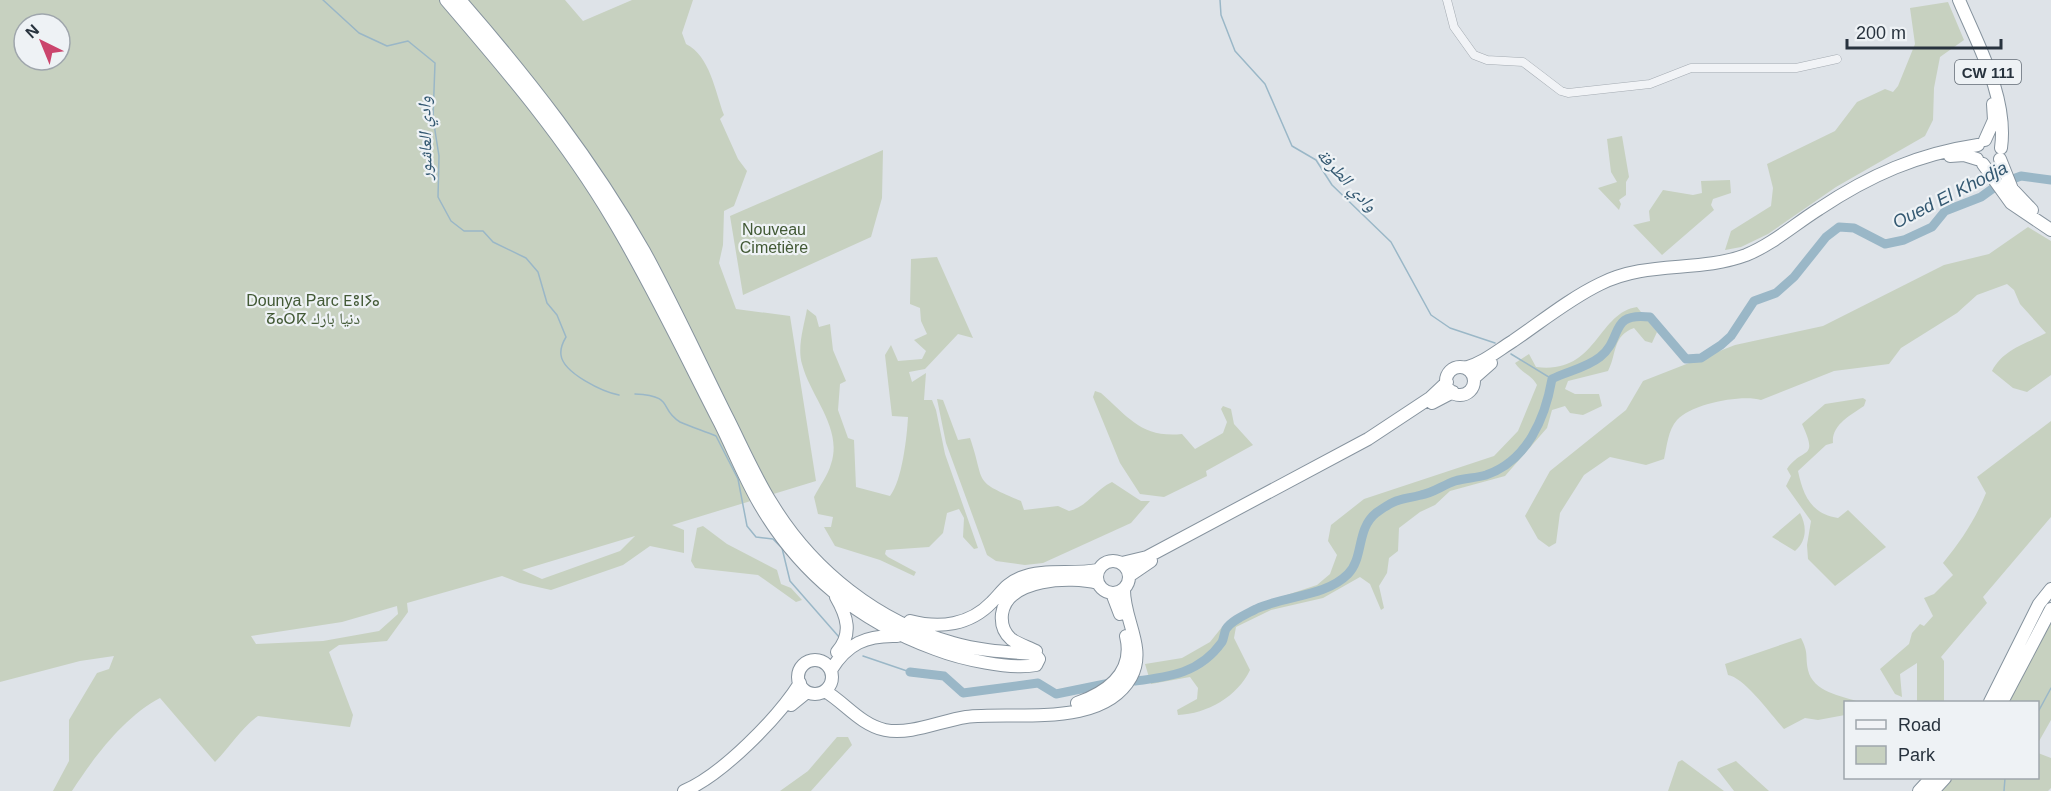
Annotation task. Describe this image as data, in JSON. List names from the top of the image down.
{
  "streets": {
    "highway": ["CW 111"]
  },
  "water": ["وادي العاشور", "وادي الطرفة", "Oued El Khodja"],
  "parks": ["Nouveau Cimetière", "Dounya Parc ⴹⵓⵏⵢⴰ ⵒⴰⵔⴽ دنيا بارك"],
  "legend": ["Road", "Park"],
  "scale_bar": "200 m",
  "north": "top left"
}
